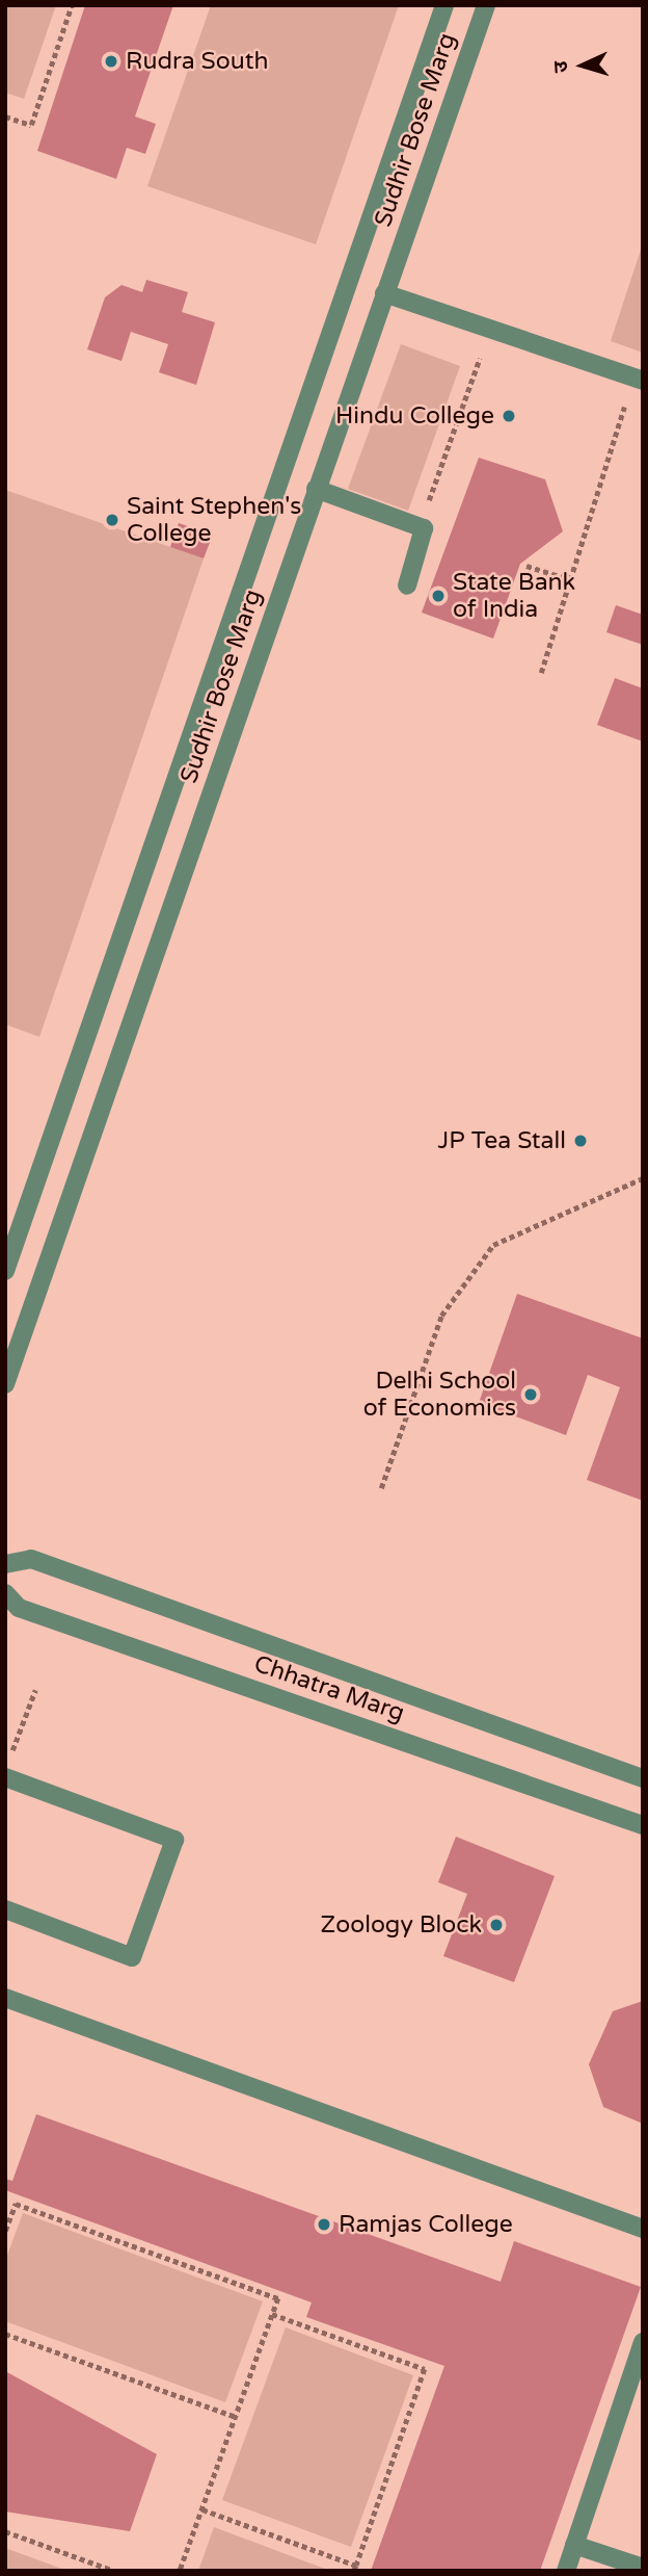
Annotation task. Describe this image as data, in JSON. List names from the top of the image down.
{
  "streets": {
    "street": ["Sudhir Bose Marg", "Chhatra Marg"]
  },
  "places": [
    "Rudra South",
    "Hindu College",
    "Saint Stephen's College",
    "State Bank of India",
    "JP Tea Stall",
    "Delhi School of Economics",
    "Zoology Block",
    "Ramjas College"
  ],
  "north": "left"
}
